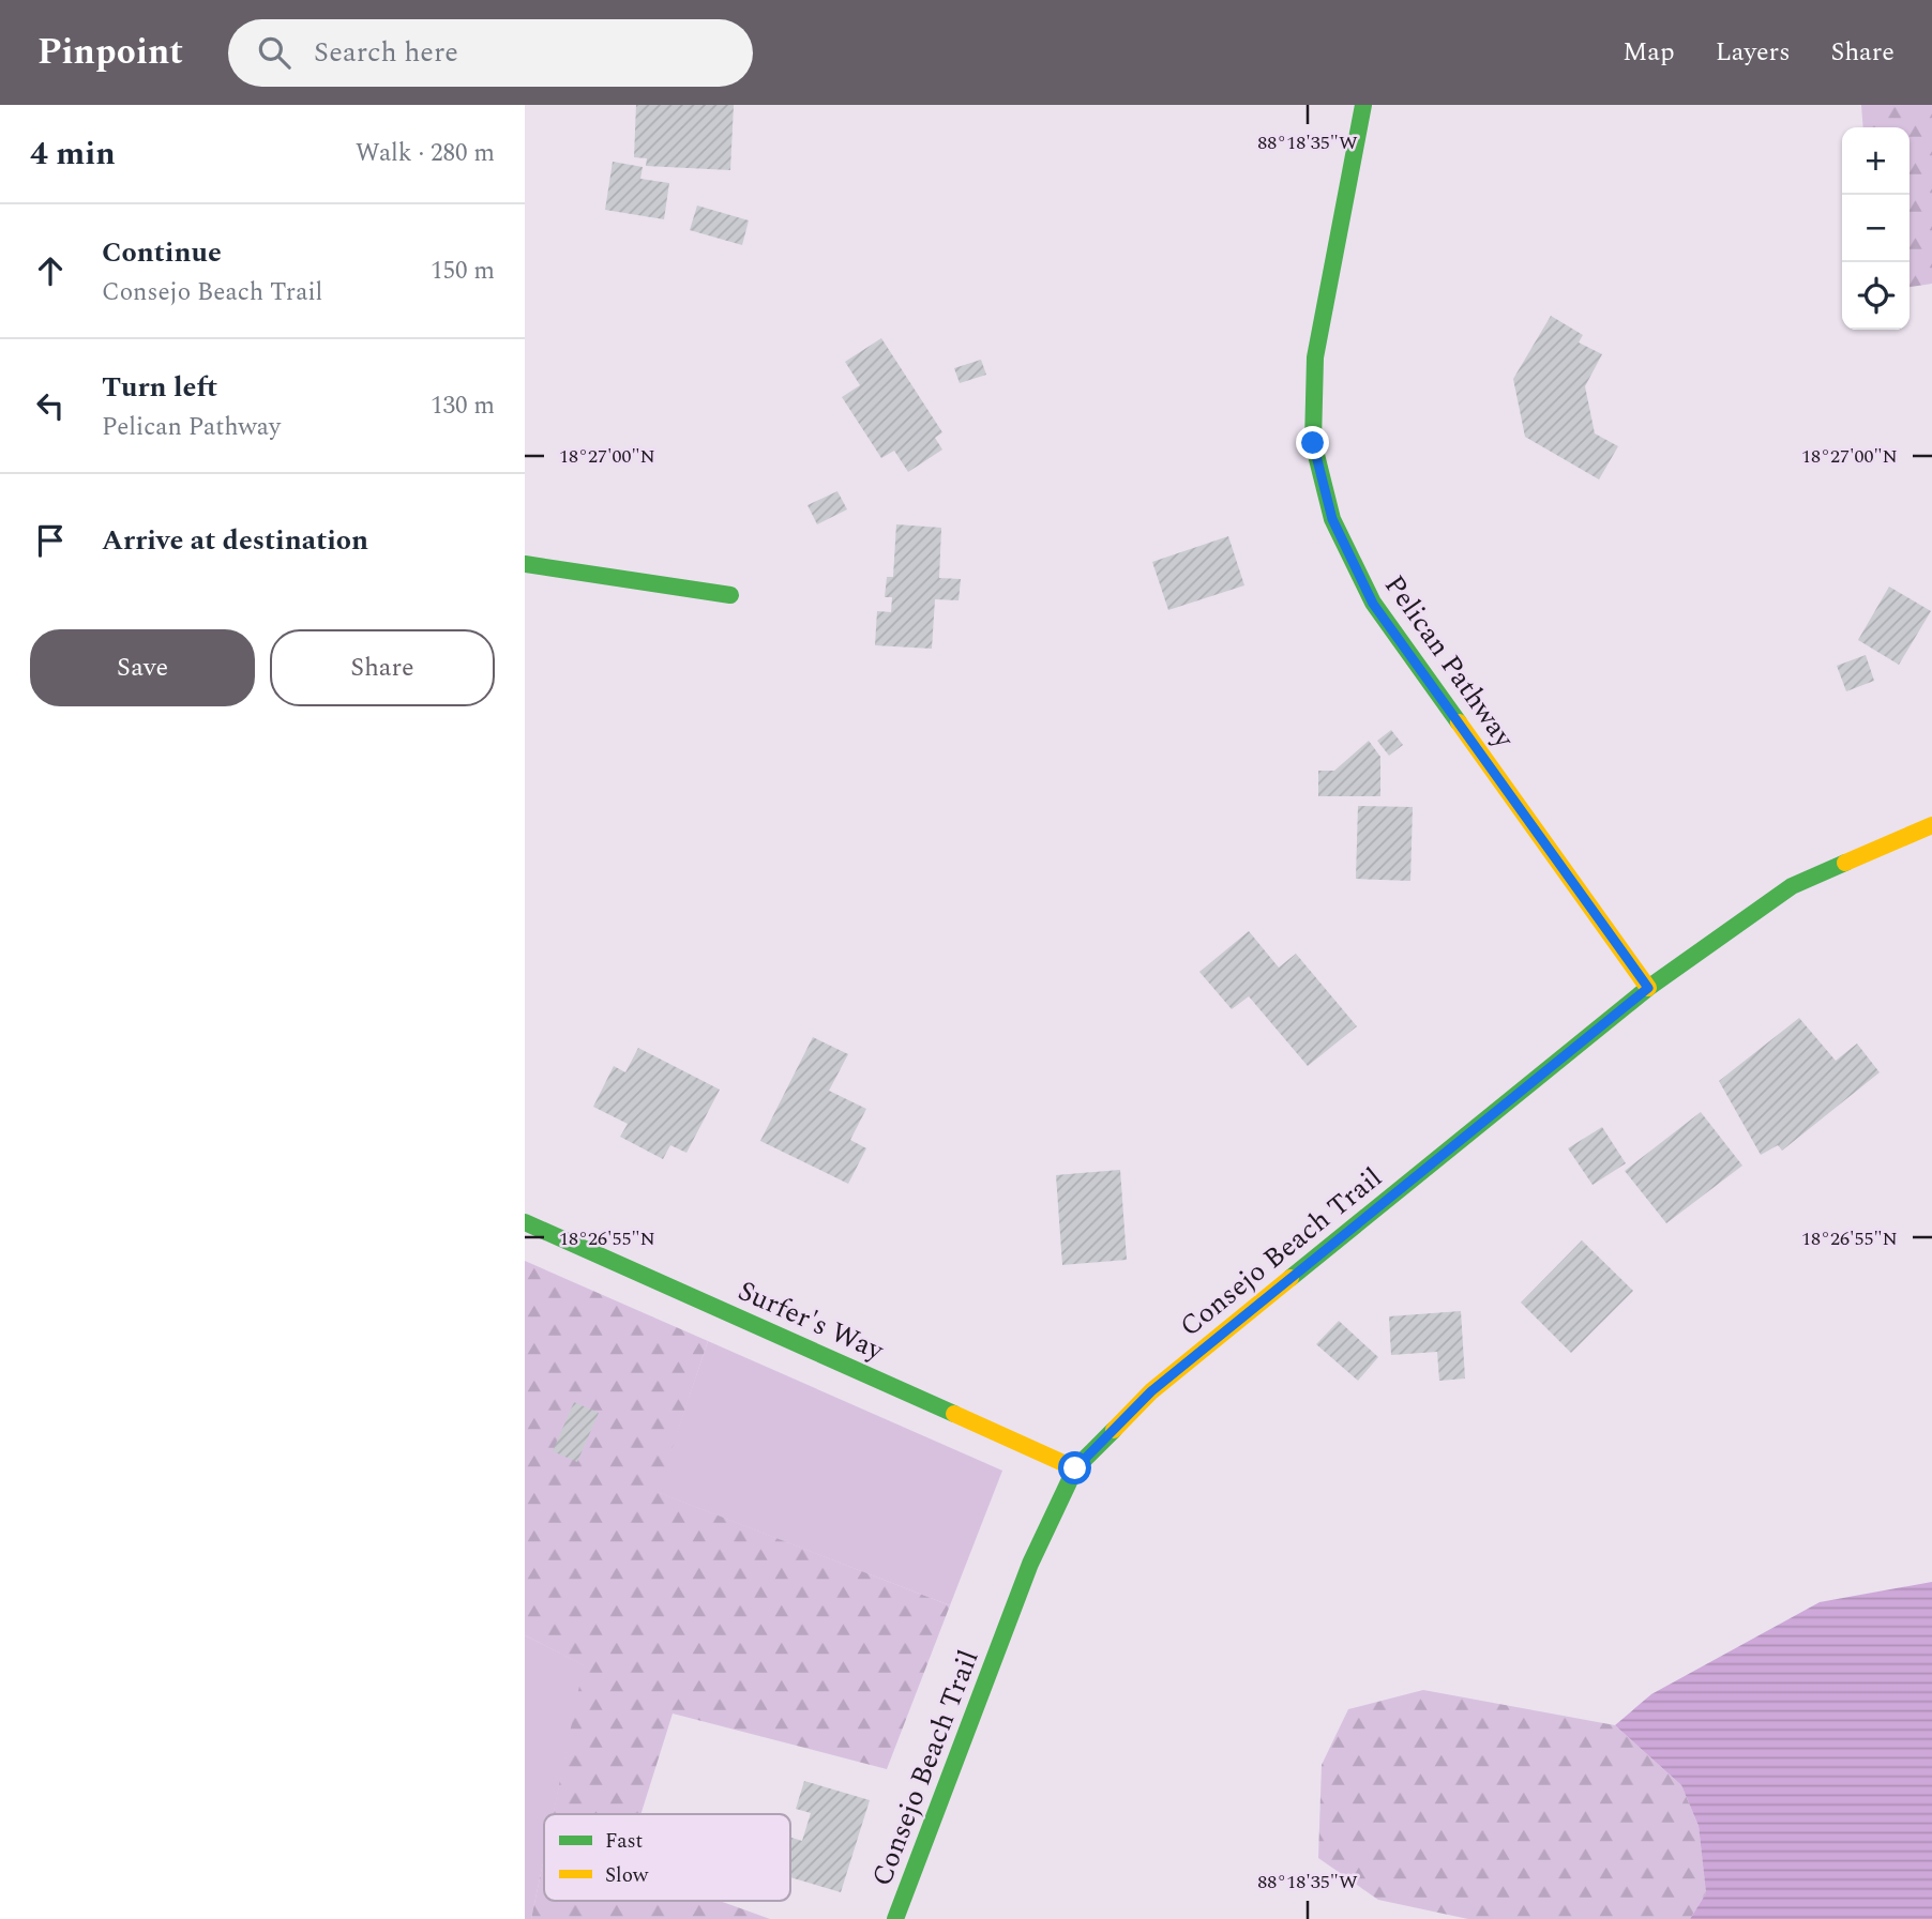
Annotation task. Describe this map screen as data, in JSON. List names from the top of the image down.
{
  "streets": {
    "street": ["Pelican Pathway", "Consejo Beach Trail", "Surfer's Way"]
  },
  "crossings": [
    ["Pelican Pathway", "Consejo Beach Trail"],
    ["Consejo Beach Trail", "Surfer's Way"]
  ],
  "legend": ["Fast", "Slow"],
  "page": {
    "header": "Pinpoint",
    "search": "Search here",
    "nav": ["Map", "Layers", "Share"],
    "heading": ["4 min", "Walk · 280 m"],
    "map_buttons": ["+", "−"],
    "list": [
      ["Continue", "Consejo Beach Trail", "150 m"],
      ["Turn left", "Pelican Pathway", "130 m"],
      "Arrive at destination"
    ],
    "buttons": ["Save", "Share"]
  },
  "coordinates": ["88°18'35\"W", "18°27'00\"N", "18°26'55\"N"]
}
